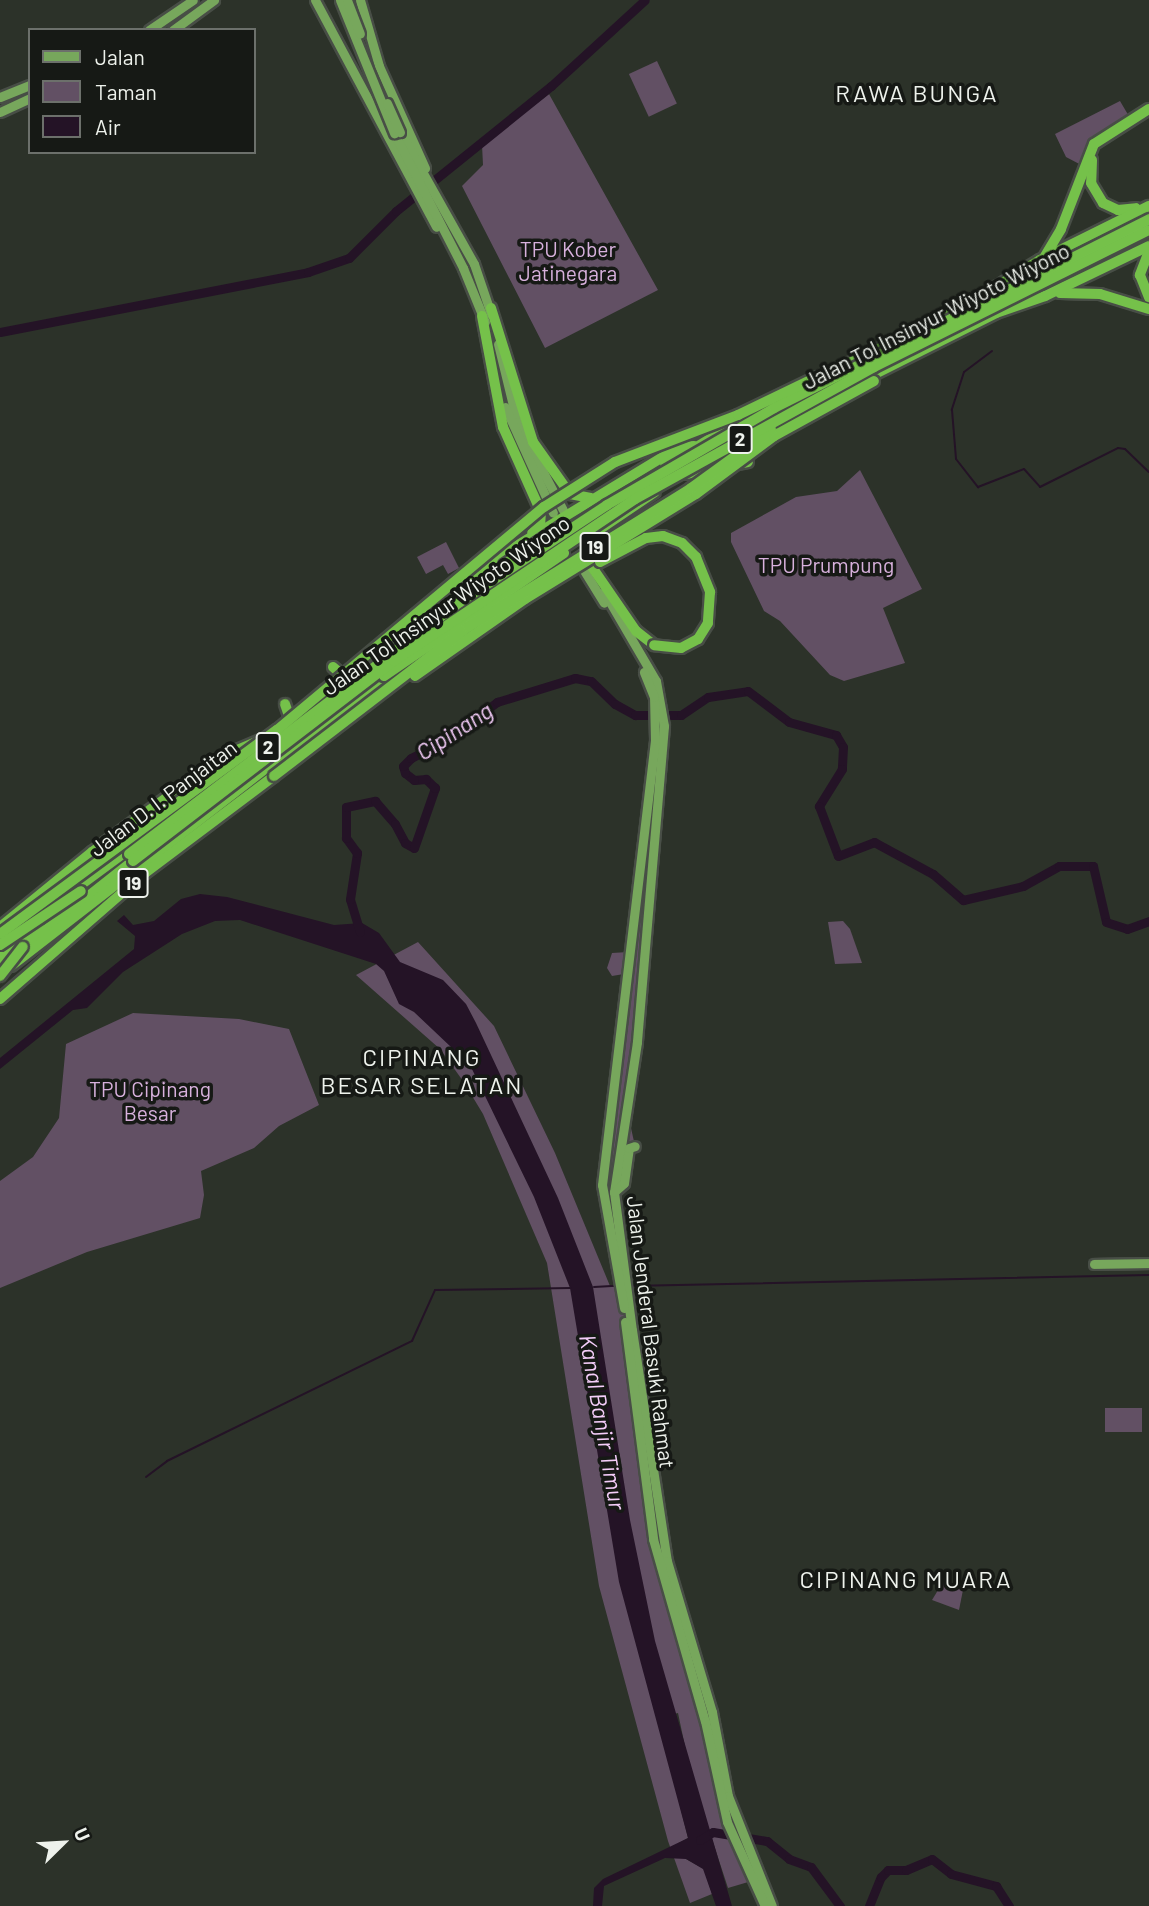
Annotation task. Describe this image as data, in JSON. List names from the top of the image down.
{
  "streets": {
    "highway": [
      "Jalan Tol Insinyur Wiyoto Wiyono",
      "2",
      "19",
      "Jalan D. I. Panjaitan"
    ],
    "main road": ["Jalan Jenderal Basuki Rahmat"]
  },
  "crossings": [
    ["Jalan Tol Insinyur Wiyoto Wiyono", "2"],
    ["Jalan Tol Insinyur Wiyoto Wiyono", "19"],
    ["Jalan Tol Insinyur Wiyoto Wiyono", "Jalan D. I. Panjaitan"]
  ],
  "districts": ["RAWA BUNGA", "CIPINANG BESAR SELATAN", "CIPINANG MUARA"],
  "water": ["Cipinang", "Kanal Banjir Timur"],
  "parks": ["TPU Kober Jatinegara", "TPU Prumpung", "TPU Cipinang Besar"],
  "legend": ["Jalan", "Taman", "Air"],
  "north": "top right"
}
